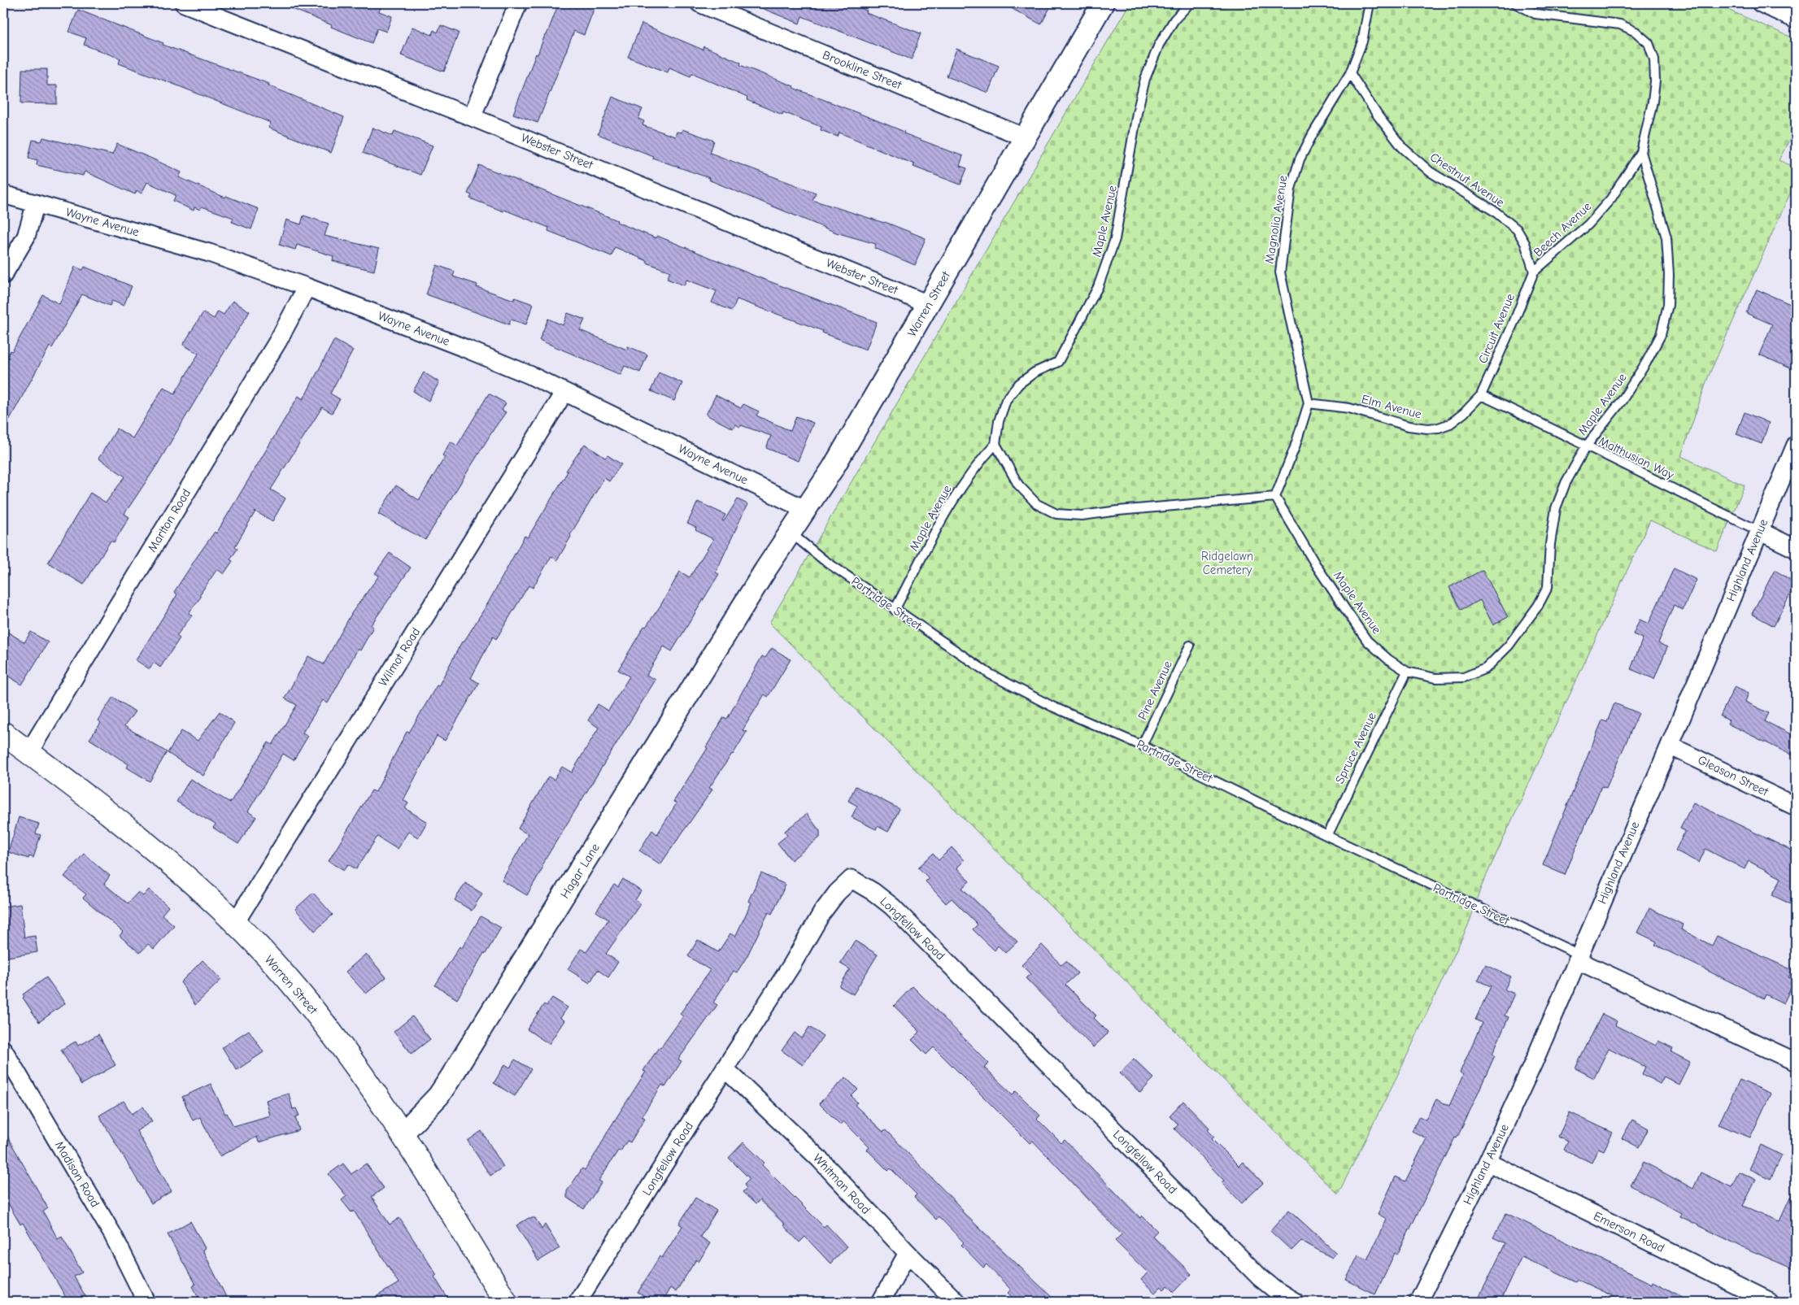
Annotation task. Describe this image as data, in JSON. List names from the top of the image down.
{
  "streets": {
    "main road": ["Warren Street"],
    "street": [
      "Brookline Street",
      "Webster Street",
      "Wayne Avenue",
      "Marlton Road",
      "Highland Avenue",
      "Partridge Street",
      "Wilmot Road",
      "Gleason Street",
      "Hagar Lane",
      "Longfellow Road",
      "Madison Road",
      "Whitman Road",
      "Emerson Road"
    ],
    "lane": [
      "Chestnut Avenue",
      "Magnolia Avenue",
      "Maple Avenue",
      "Beech Avenue",
      "Circuit Avenue",
      "Elm Avenue",
      "Malthusian Way",
      "Pine Avenue",
      "Spruce Avenue"
    ]
  },
  "crossings": [
    ["Brookline Street", "Warren Street"],
    ["Webster Street", "Warren Street"],
    ["Chestnut Avenue", "Magnolia Avenue"],
    ["Chestnut Avenue", "Beech Avenue"],
    ["Chestnut Avenue", "Circuit Avenue"],
    ["Magnolia Avenue", "Maple Avenue"],
    ["Magnolia Avenue", "Elm Avenue"],
    ["Maple Avenue", "Beech Avenue"],
    ["Maple Avenue", "Malthusian Way"],
    ["Maple Avenue", "Partridge Street"],
    ["Maple Avenue", "Spruce Avenue"],
    ["Wayne Avenue", "Warren Street"],
    ["Wayne Avenue", "Marlton Road"],
    ["Wayne Avenue", "Wilmot Road"],
    ["Beech Avenue", "Circuit Avenue"],
    ["Warren Street", "Marlton Road"],
    ["Warren Street", "Partridge Street"],
    ["Warren Street", "Wilmot Road"],
    ["Warren Street", "Hagar Lane"],
    ["Circuit Avenue", "Elm Avenue"],
    ["Circuit Avenue", "Malthusian Way"],
    ["Elm Avenue", "Malthusian Way"],
    ["Malthusian Way", "Highland Avenue"],
    ["Highland Avenue", "Partridge Street"],
    ["Highland Avenue", "Gleason Street"],
    ["Highland Avenue", "Emerson Road"],
    ["Partridge Street", "Pine Avenue"],
    ["Partridge Street", "Spruce Avenue"],
    ["Longfellow Road", "Whitman Road"]
  ],
  "parks": ["Ridgelawn Cemetery"]
}
